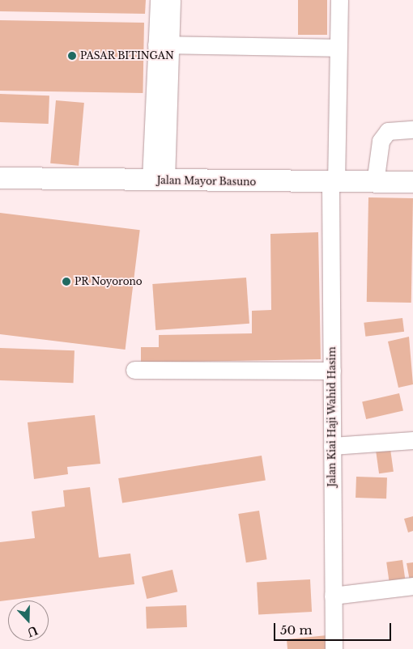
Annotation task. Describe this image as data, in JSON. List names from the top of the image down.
{
  "streets": {
    "main road": ["Jalan Mayor Basuno"],
    "street": ["Jalan Kiai Haji Wahid Hasim"]
  },
  "crossings": [
    ["Jalan Mayor Basuno", "Jalan Kiai Haji Wahid Hasim"]
  ],
  "places": ["PASAR BITINGAN", "PR Noyorono"],
  "scale_bar": "50 m",
  "north": "bottom"
}
